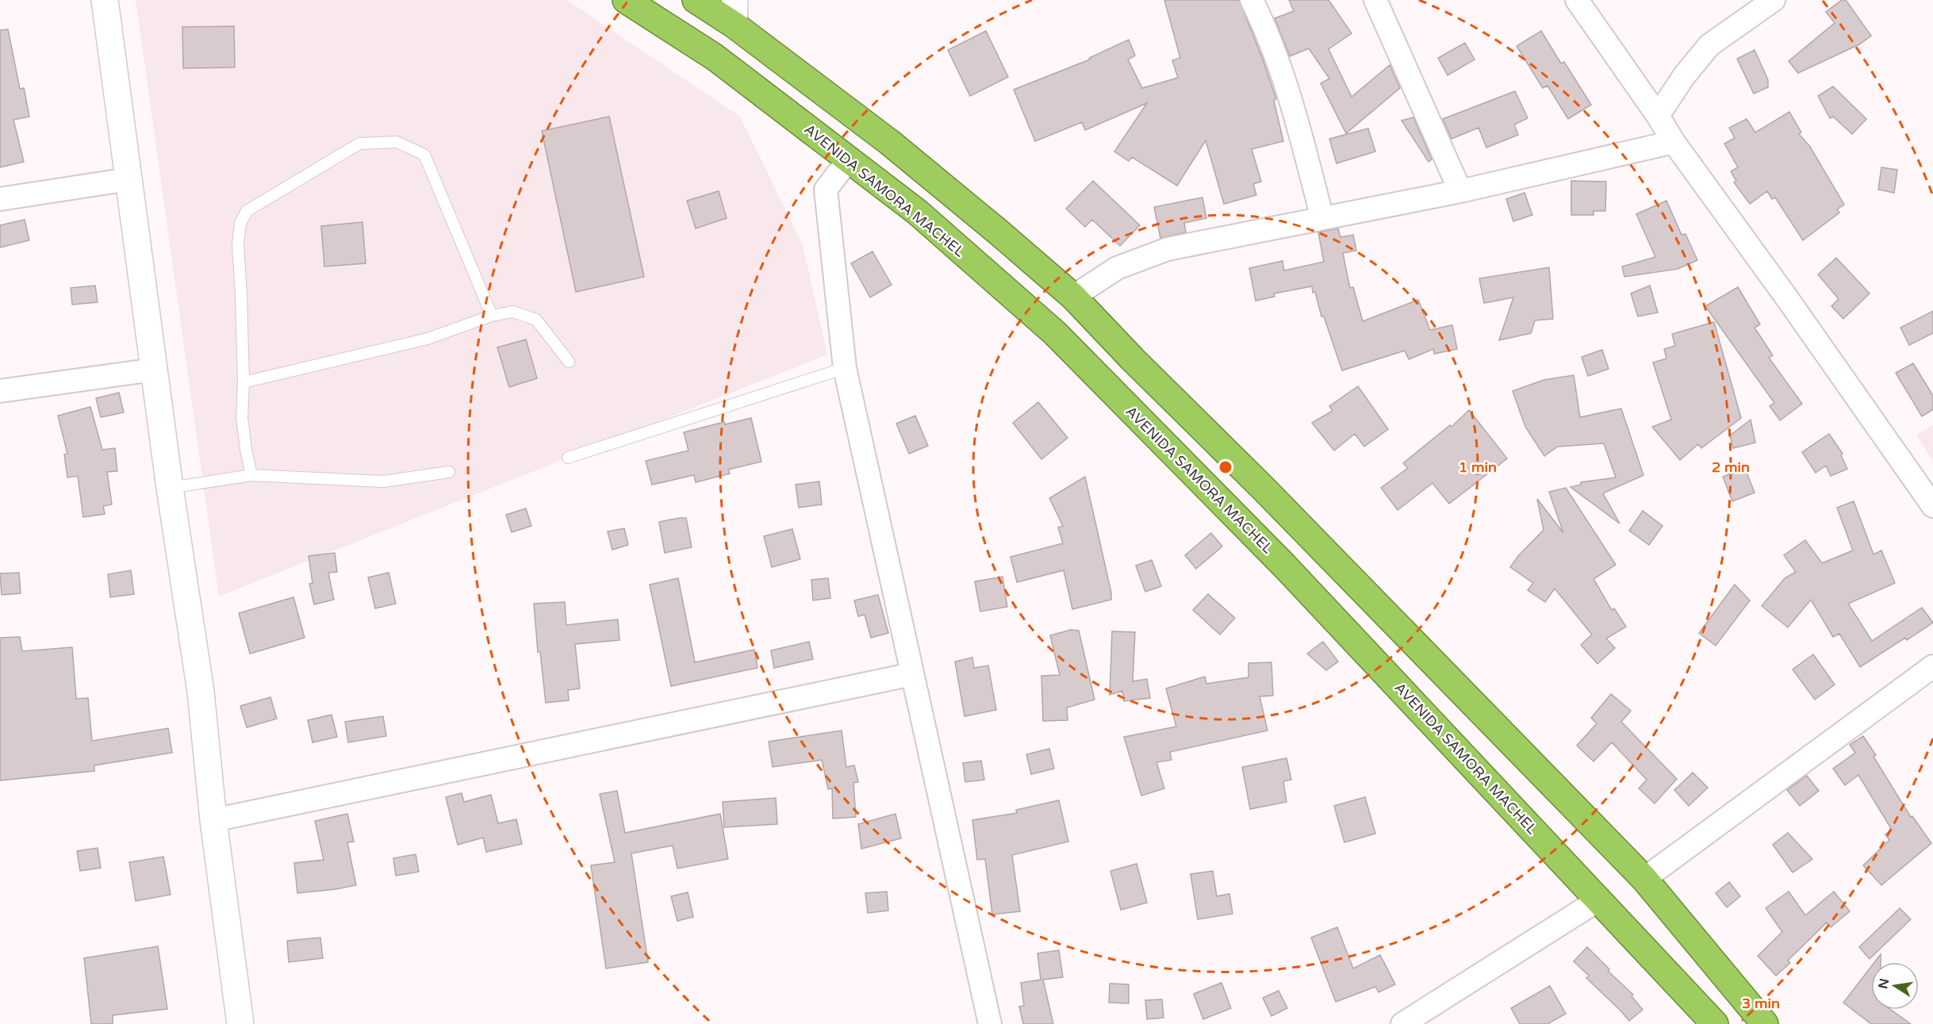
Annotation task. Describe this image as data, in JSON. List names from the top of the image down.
{
  "streets": {
    "highway": ["AVENIDA SAMORA MACHEL"]
  },
  "north": "left",
  "rings": ["1 min", "2 min", "3 min"]
}
